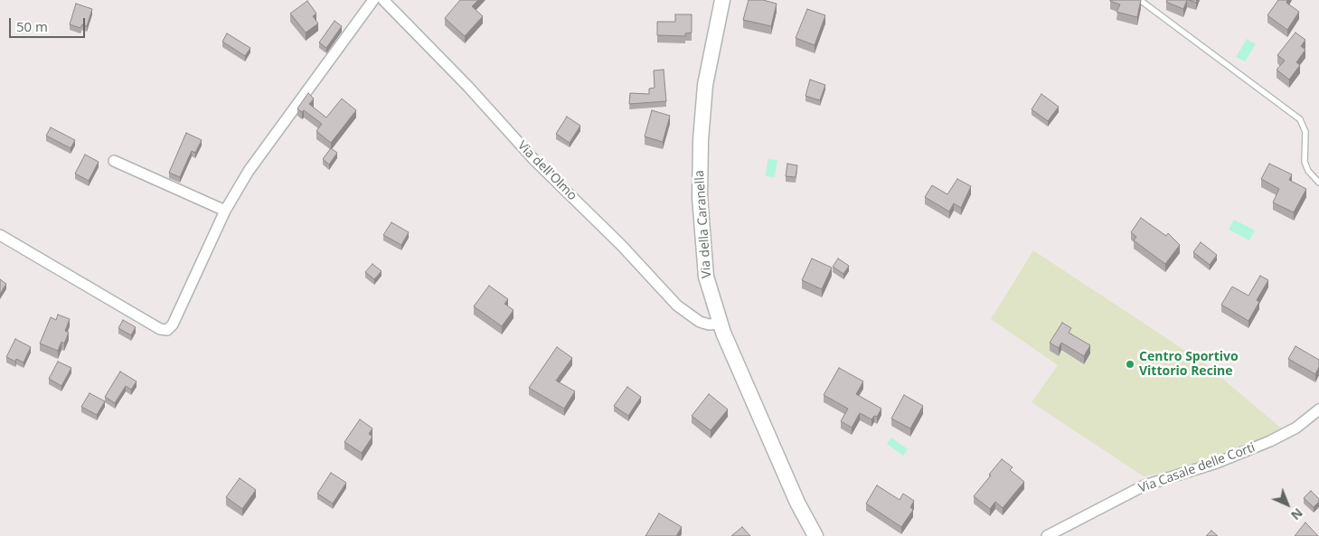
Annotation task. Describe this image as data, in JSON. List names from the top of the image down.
{
  "streets": {
    "main road": ["Via della Caranella"],
    "street": ["Via dell'Olmo", "Via Casale delle Corti"]
  },
  "crossings": [
    ["Via dell'Olmo", "Via della Caranella"]
  ],
  "places": ["Centro Sportivo Vittorio Recine"],
  "scale_bar": "50 m",
  "north": "bottom right"
}
